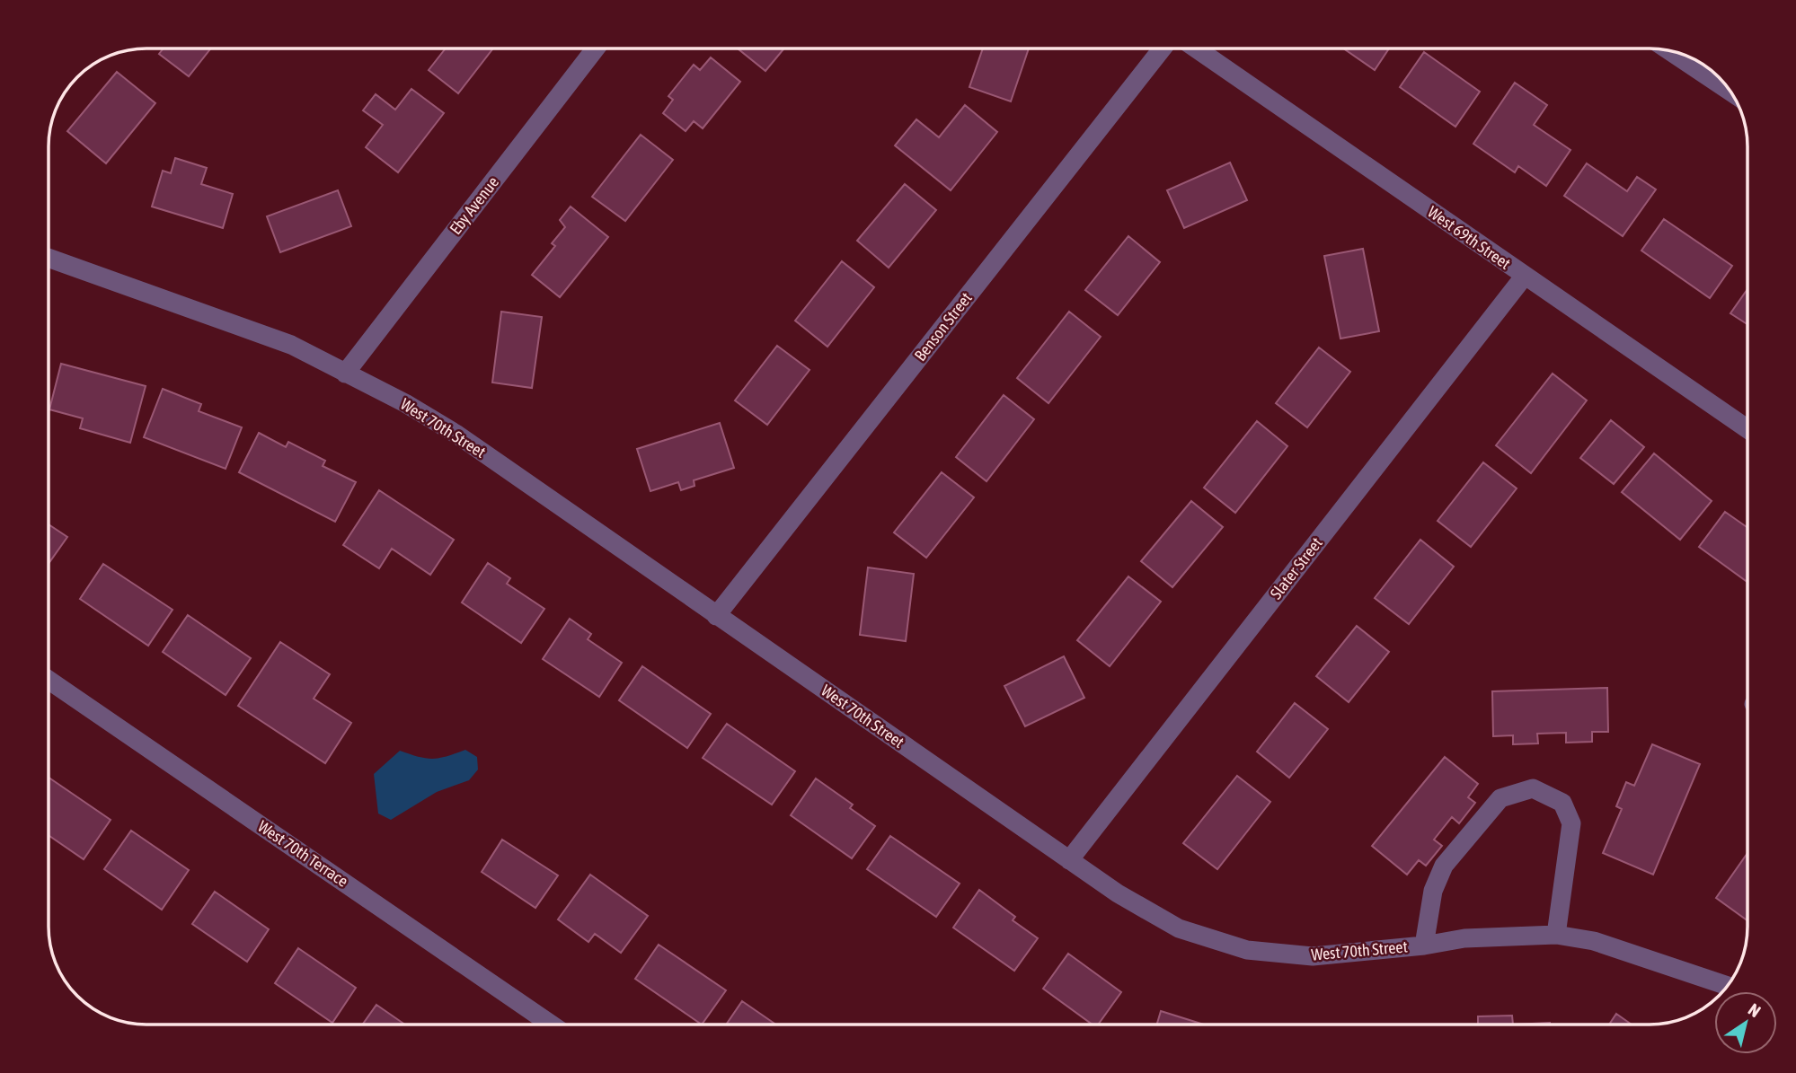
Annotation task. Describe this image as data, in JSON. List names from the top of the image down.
{
  "streets": {
    "street": [
      "Eby Avenue",
      "West 69th Street",
      "Benson Street",
      "West 70th Street",
      "Slater Street",
      "West 70th Terrace"
    ]
  },
  "crossings": [
    ["Eby Avenue", "West 70th Street"],
    ["West 69th Street", "Slater Street"],
    ["Benson Street", "West 70th Street"],
    ["West 70th Street", "Slater Street"]
  ],
  "north": "top right"
}
